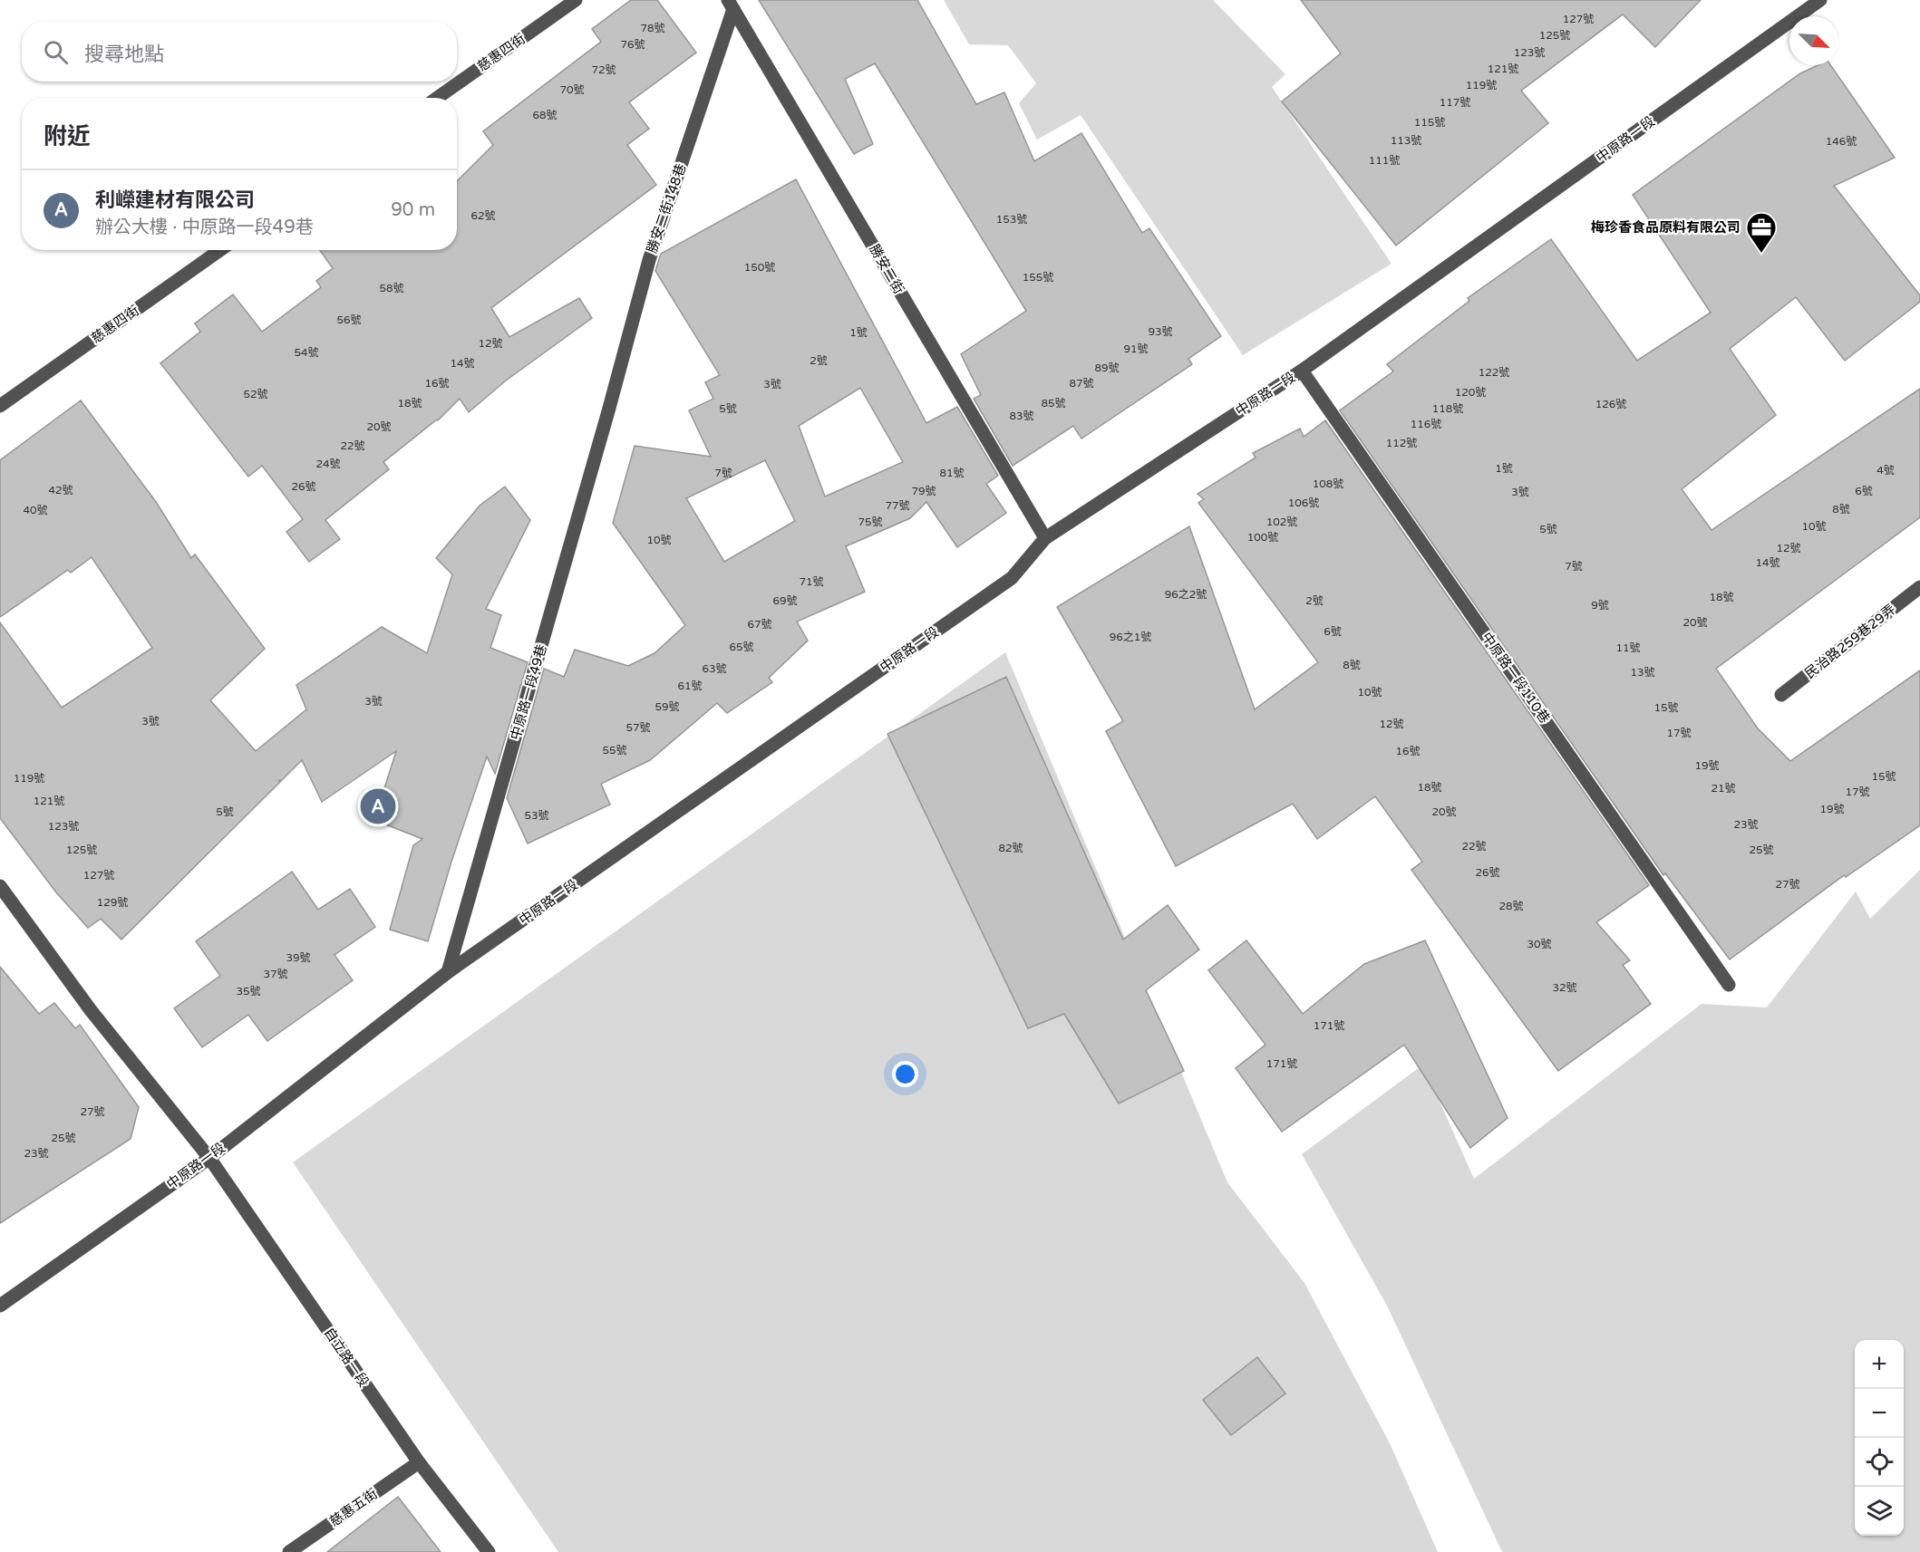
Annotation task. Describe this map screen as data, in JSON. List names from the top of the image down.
{
  "streets": {
    "street": [
      "慈惠四街",
      "中原路一段",
      "勝安二街148巷",
      "勝安二街",
      "民治路259巷29弄",
      "中原路一段110巷",
      "中原路一段49巷",
      "自立路一段",
      "慈惠五街"
    ]
  },
  "crossings": [
    ["中原路一段", "勝安二街"],
    ["中原路一段", "中原路一段110巷"],
    ["中原路一段", "中原路一段49巷"],
    ["中原路一段", "自立路一段"],
    ["勝安二街148巷", "勝安二街"],
    ["勝安二街148巷", "中原路一段49巷"],
    ["自立路一段", "慈惠五街"]
  ],
  "places": {
    "office": ["梅珍香食品原料有限公司"]
  },
  "house_numbers": [
    "127號",
    "78號",
    "125號",
    "76號",
    "123號",
    "121號",
    "72號",
    "119號",
    "70號",
    "117號",
    "68號",
    "115號",
    "113號",
    "146號",
    "111號",
    "62號",
    "153號",
    "150號",
    "155號",
    "58號",
    "56號",
    "93號",
    "1號",
    "12號",
    "91號",
    "54號",
    "2號",
    "14號",
    "89號",
    "122號",
    "16號",
    "87號",
    "3號",
    "120號",
    "52號",
    "18號",
    "85號",
    "126號",
    "5號",
    "118號",
    "83號",
    "116號",
    "20號",
    "112號",
    "22號",
    "24號",
    "1號",
    "4號",
    "7號",
    "81號",
    "108號",
    "26號",
    "42號",
    "79號",
    "6號",
    "3號",
    "106號",
    "77號",
    "8號",
    "40號",
    "75號",
    "102號",
    "10號",
    "5號",
    "100號",
    "10號",
    "12號",
    "14號",
    "7號",
    "71號",
    "96之2號",
    "18號",
    "69號",
    "2號",
    "9號",
    "20號",
    "67號",
    "6號",
    "96之1號",
    "65號",
    "11號",
    "8號",
    "63號",
    "13號",
    "61號",
    "10號",
    "3號",
    "59號",
    "15號",
    "3號",
    "12號",
    "57號",
    "17號",
    "55號",
    "16號",
    "19號",
    "15號",
    "119號",
    "18號",
    "21號",
    "17號",
    "121號",
    "19號",
    "5號",
    "20號",
    "53號",
    "23號",
    "123號",
    "22號",
    "82號",
    "125號",
    "25號",
    "26號",
    "127號",
    "27號",
    "129號",
    "28號",
    "30號",
    "39號",
    "37號",
    "32號",
    "35號",
    "171號",
    "171號",
    "27號",
    "25號",
    "23號"
  ],
  "north": "bottom right",
  "page": {
    "search": "搜尋地點",
    "heading": "附近",
    "list": [
      {
        "mark": "A",
        "name": "利嶸建材有限公司",
        "note": "辦公大樓 · 中原路一段49巷",
        "value": "90 m"
      }
    ],
    "pins": "A",
    "map_buttons": ["+", "−"]
  }
}
